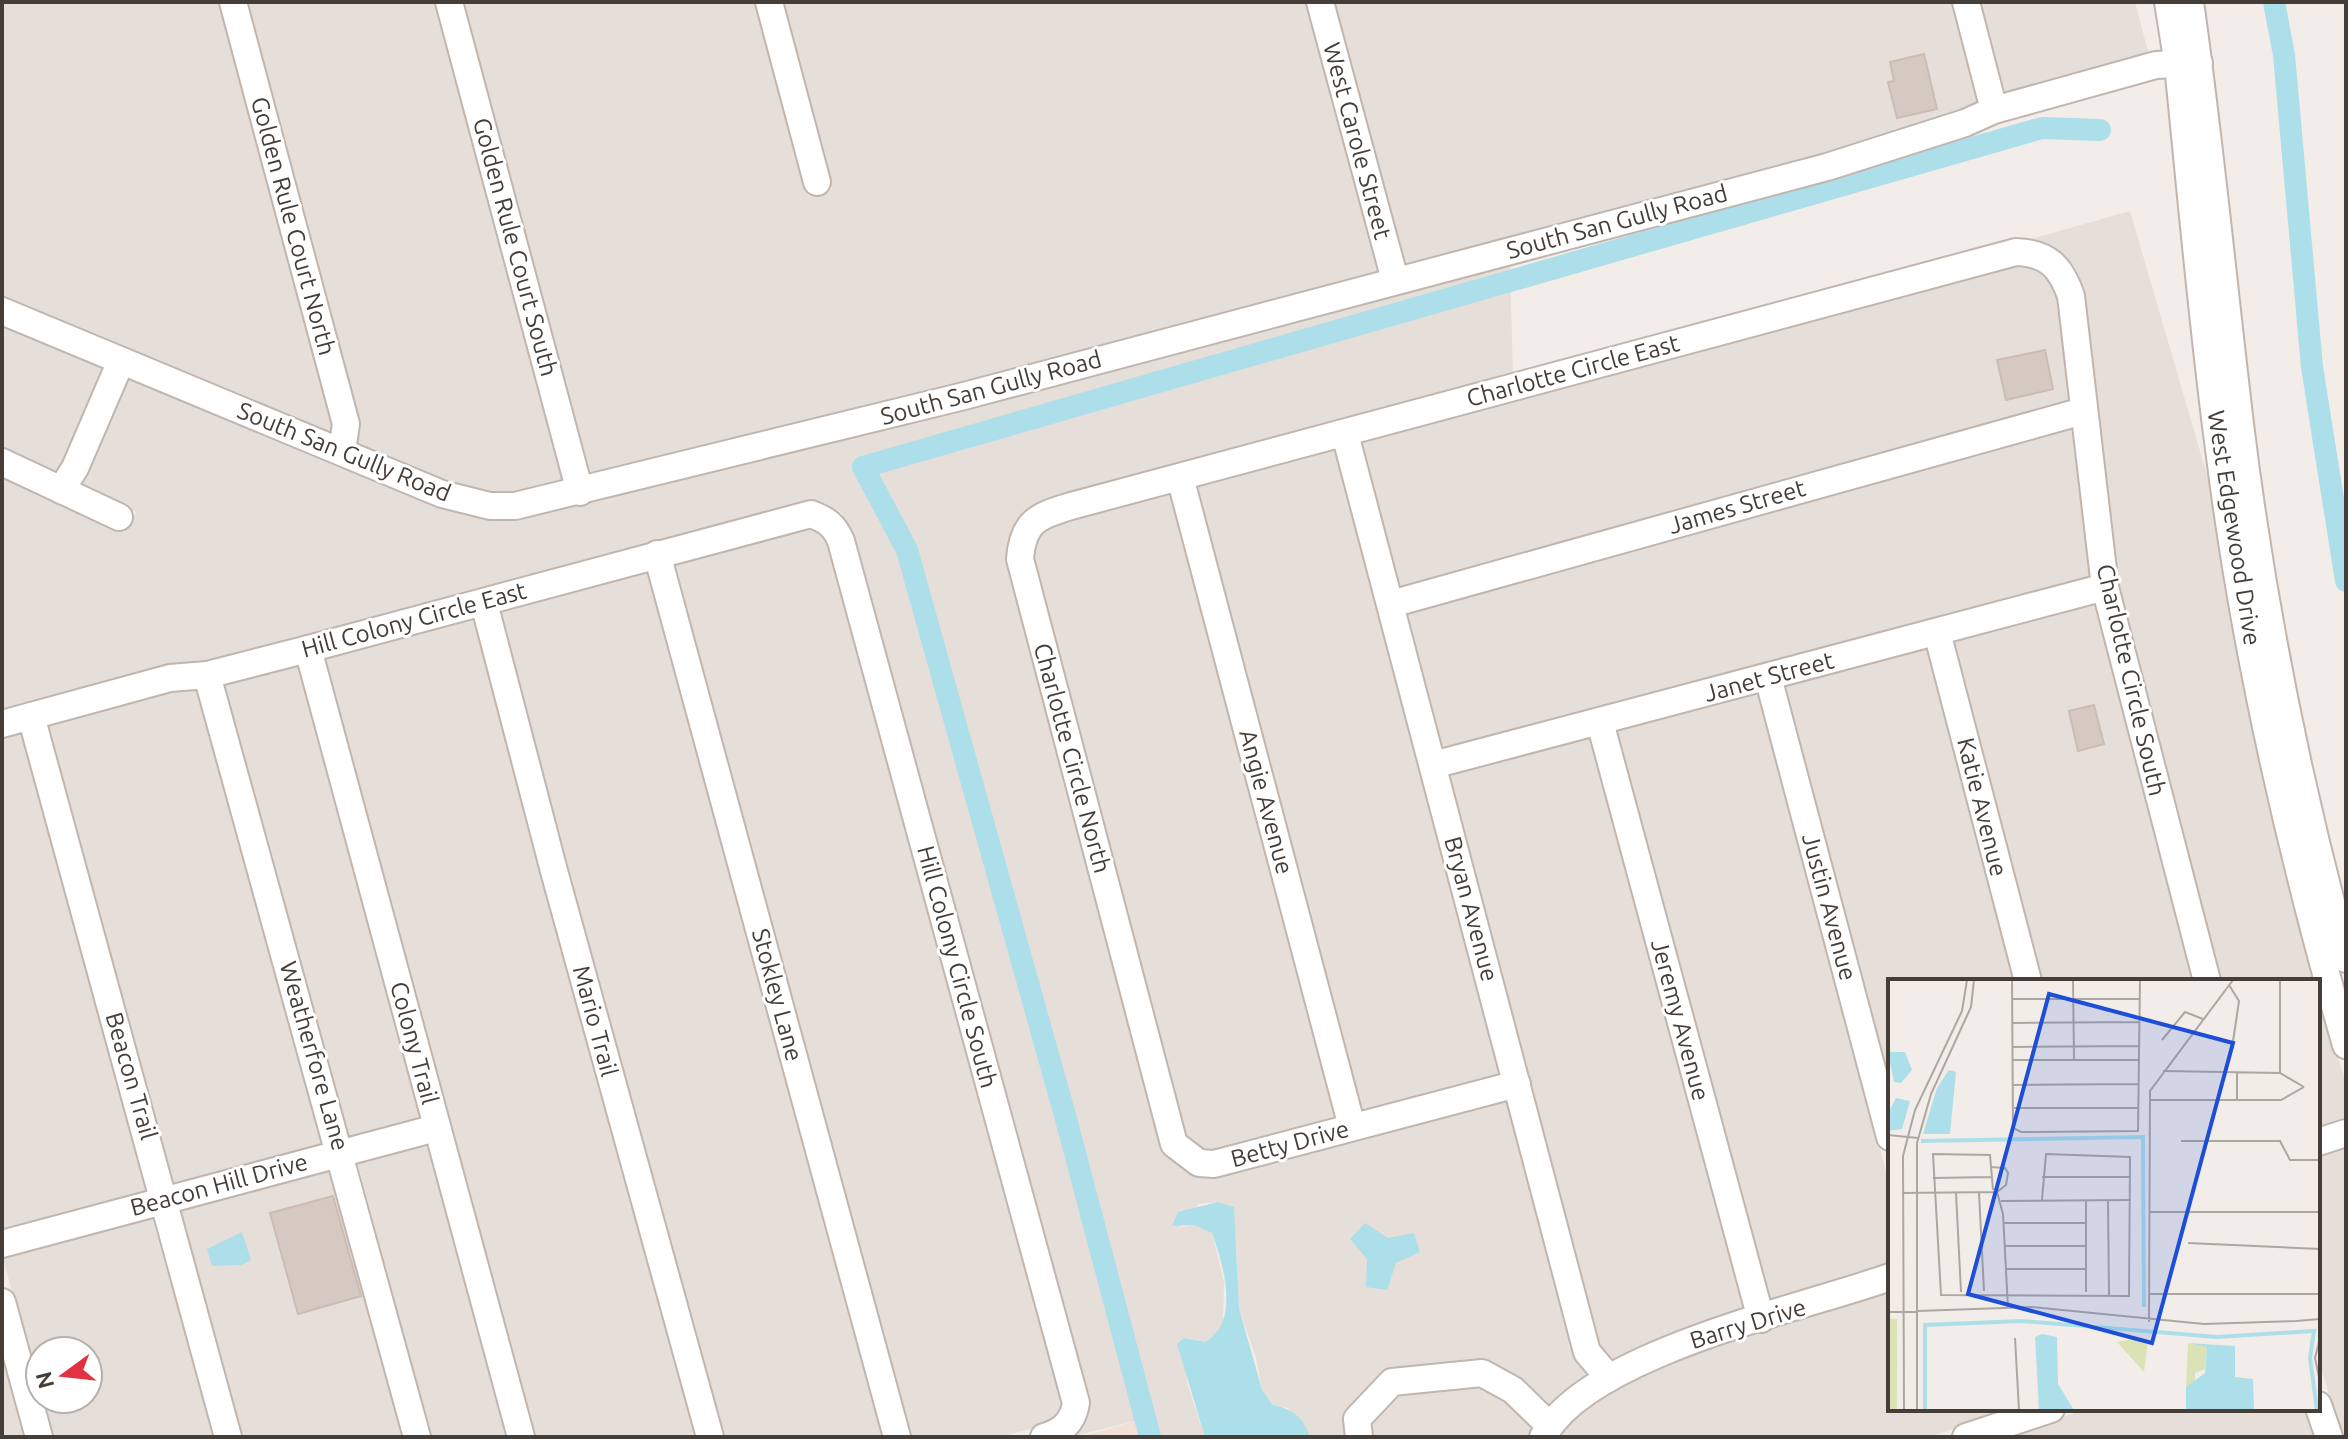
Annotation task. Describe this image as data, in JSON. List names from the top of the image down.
{
  "streets": {
    "street": [
      "West Carole Street",
      "South San Gully Road",
      "Golden Rule Court North",
      "Golden Rule Court South",
      "Charlotte Circle East",
      "James Street",
      "West Edgewood Drive",
      "Hill Colony Circle East",
      "Janet Street",
      "Charlotte Circle South",
      "Charlotte Circle North",
      "Angie Avenue",
      "Katie Avenue",
      "Justin Avenue",
      "Bryan Avenue",
      "Hill Colony Circle South",
      "Stokley Lane",
      "Jeremy Avenue",
      "Mario Trail",
      "Colony Trail",
      "Weatherfore Lane",
      "Beacon Trail",
      "Betty Drive",
      "Beacon Hill Drive",
      "Barry Drive"
    ]
  },
  "crossings": [
    ["West Carole Street", "South San Gully Road"],
    ["South San Gully Road", "Golden Rule Court North"],
    ["South San Gully Road", "Golden Rule Court South"],
    ["South San Gully Road", "West Edgewood Drive"],
    ["Charlotte Circle East", "Charlotte Circle South"],
    ["Charlotte Circle East", "Charlotte Circle North"],
    ["Charlotte Circle East", "Angie Avenue"],
    ["Charlotte Circle East", "Bryan Avenue"],
    ["James Street", "Charlotte Circle South"],
    ["James Street", "Bryan Avenue"],
    ["Hill Colony Circle East", "Hill Colony Circle South"],
    ["Hill Colony Circle East", "Stokley Lane"],
    ["Hill Colony Circle East", "Mario Trail"],
    ["Hill Colony Circle East", "Colony Trail"],
    ["Hill Colony Circle East", "Weatherfore Lane"],
    ["Hill Colony Circle East", "Beacon Trail"],
    ["Janet Street", "Charlotte Circle South"],
    ["Janet Street", "Katie Avenue"],
    ["Janet Street", "Justin Avenue"],
    ["Janet Street", "Bryan Avenue"],
    ["Janet Street", "Jeremy Avenue"],
    ["Charlotte Circle North", "Betty Drive"],
    ["Angie Avenue", "Betty Drive"],
    ["Bryan Avenue", "Betty Drive"],
    ["Bryan Avenue", "Barry Drive"],
    ["Jeremy Avenue", "Barry Drive"],
    ["Colony Trail", "Beacon Hill Drive"],
    ["Weatherfore Lane", "Beacon Hill Drive"],
    ["Beacon Trail", "Beacon Hill Drive"]
  ],
  "north": "left"
}
